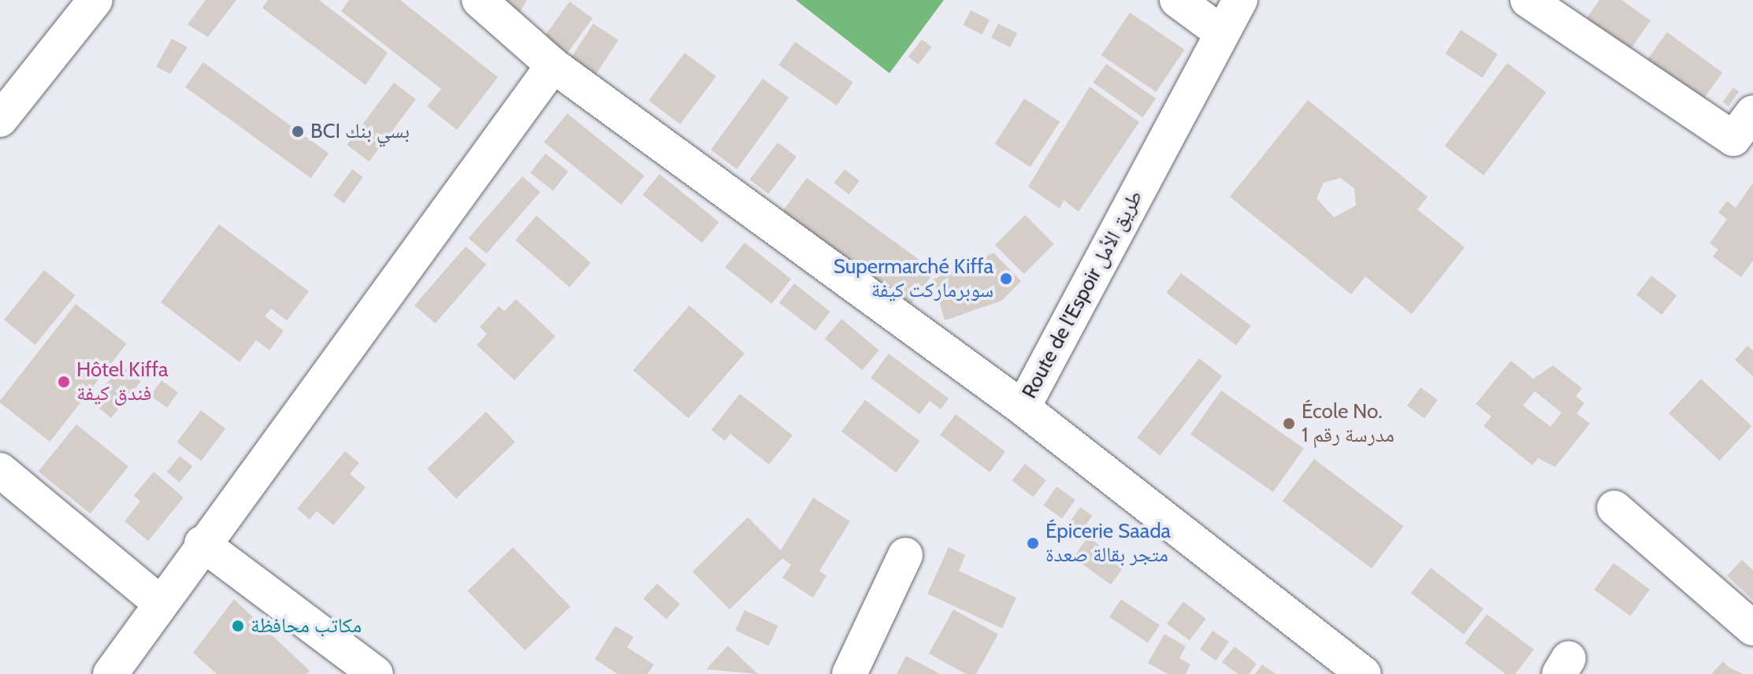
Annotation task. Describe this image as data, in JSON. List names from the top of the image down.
{
  "streets": {
    "main road": ["Route de l’Espoir طريق الأمل"]
  },
  "places": [
    "BCI بسي بنك",
    "Supermarché Kiffa سوبرماركت كيفة",
    "Hôtel Kiffa فندق كيفة",
    "École No. 1 مدرسة رقم",
    "Épicerie Saada متجر بقالة صعدة",
    "مكاتب محافظة"
  ]
}
